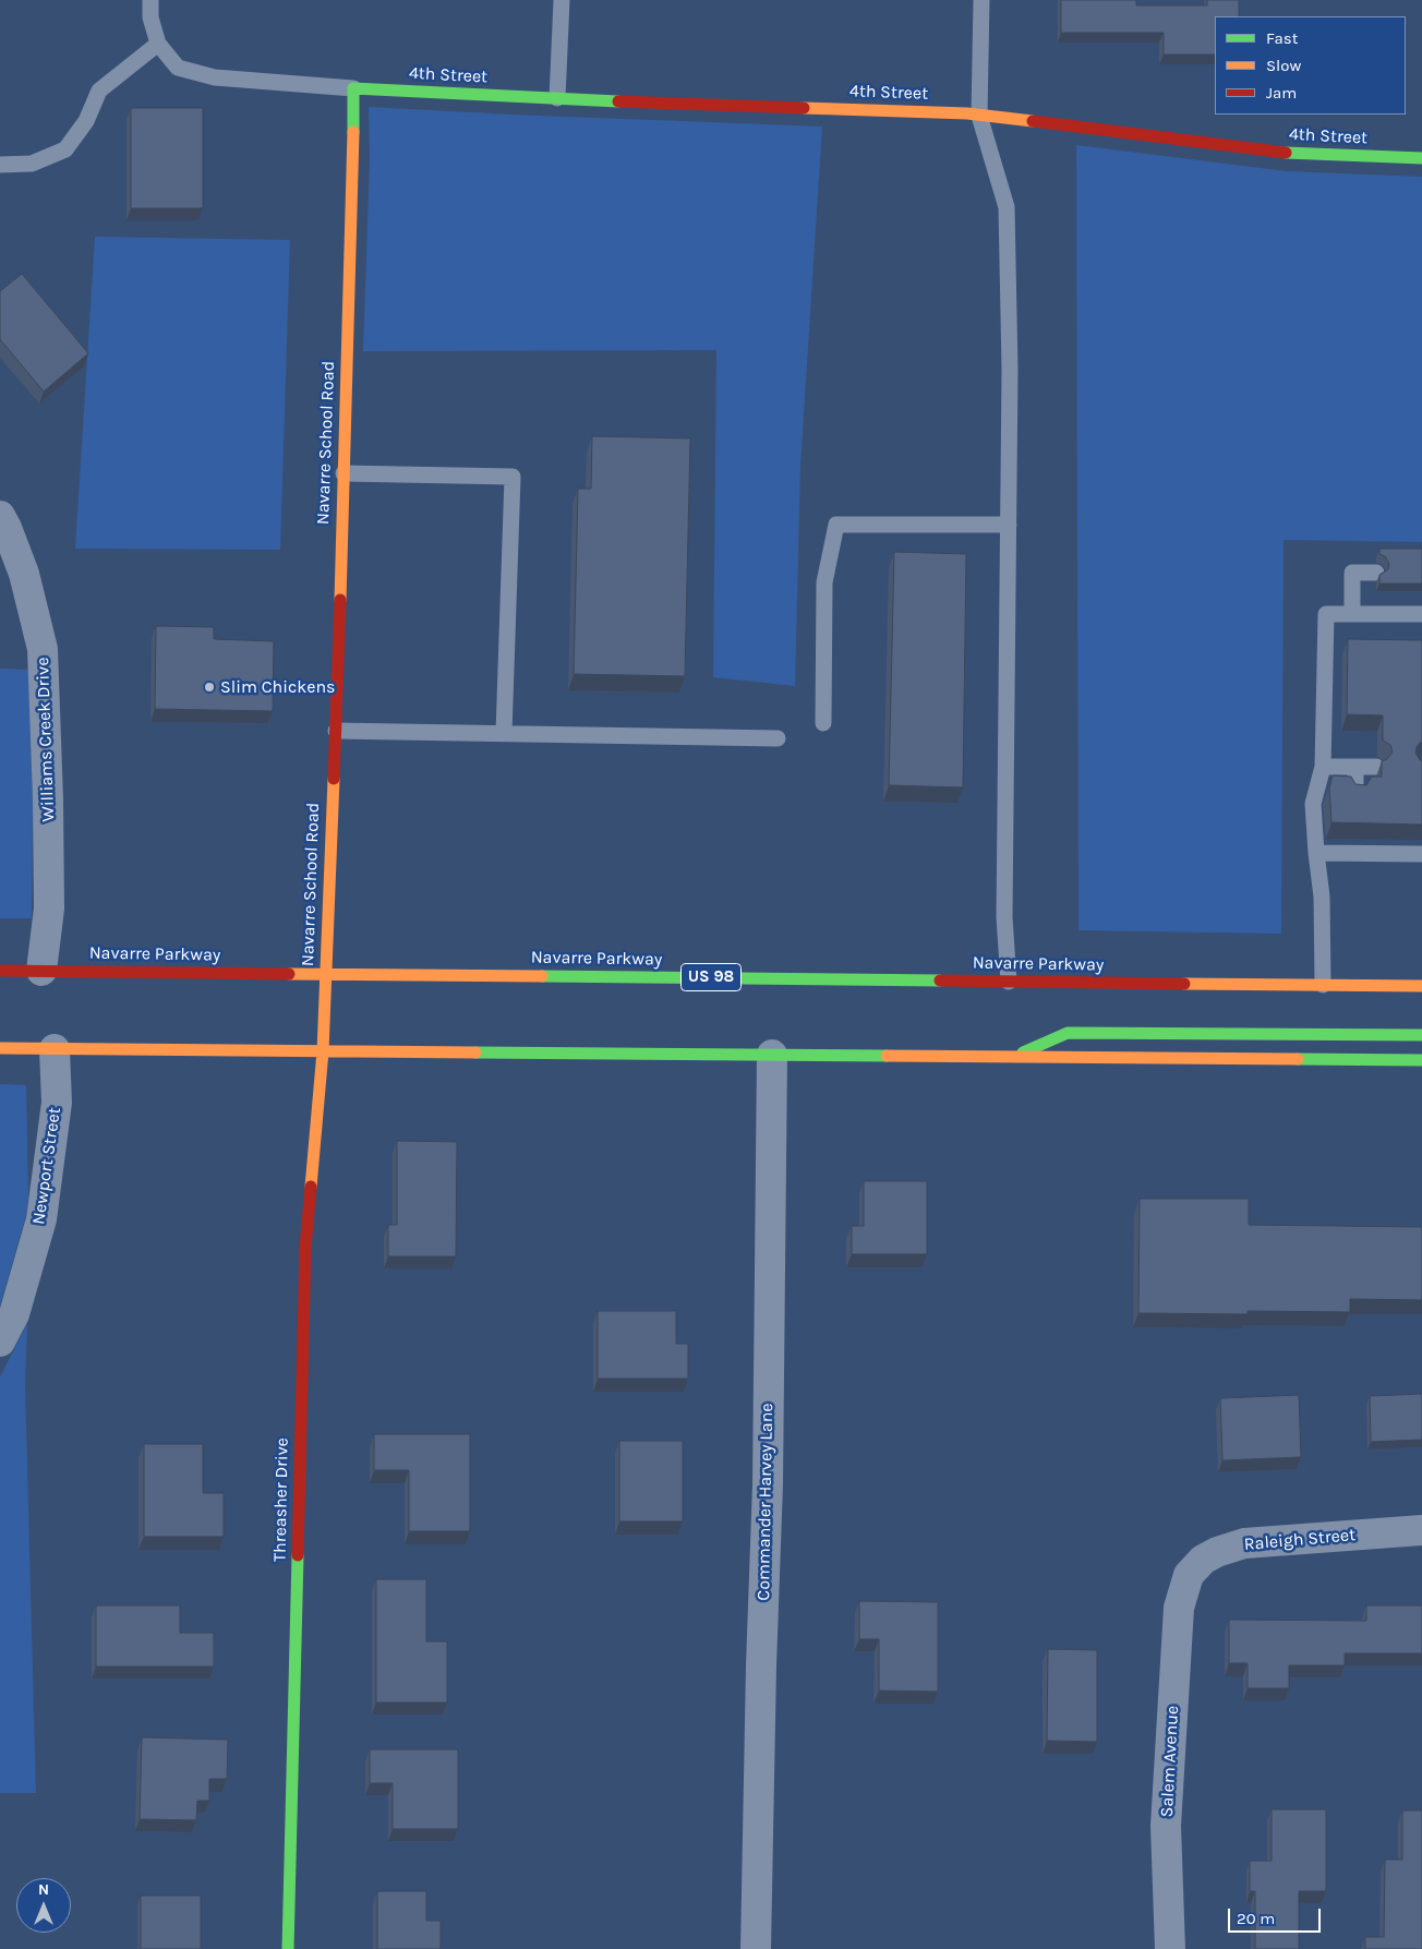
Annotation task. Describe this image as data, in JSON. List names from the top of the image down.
{
  "streets": {
    "main road": [
      "4th Street",
      "Navarre School Road",
      "Navarre Parkway",
      "US 98",
      "Threasher Drive"
    ],
    "street": [
      "Williams Creek Drive",
      "Newport Street",
      "Commander Harvey Lane",
      "Raleigh Street",
      "Salem Avenue"
    ]
  },
  "crossings": [
    ["4th Street", "Navarre School Road"],
    ["Navarre School Road", "Navarre Parkway"],
    ["Navarre School Road", "Threasher Drive"],
    ["Williams Creek Drive", "Navarre Parkway"],
    ["Raleigh Street", "Salem Avenue"]
  ],
  "places": ["Slim Chickens"],
  "legend": ["Fast", "Slow", "Jam"],
  "scale_bar": "20 m",
  "north": "top"
}
